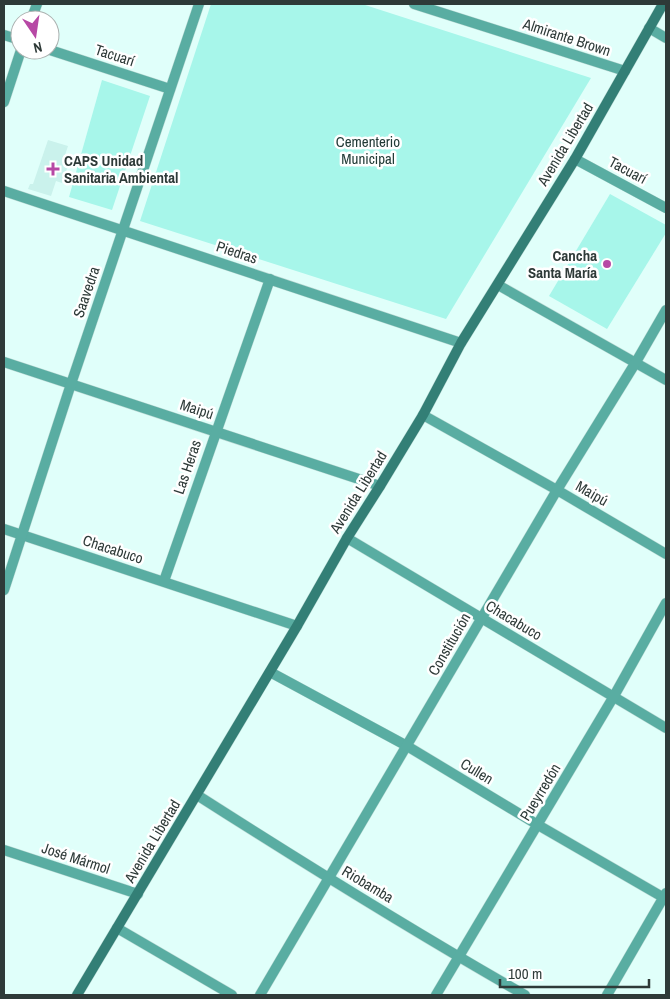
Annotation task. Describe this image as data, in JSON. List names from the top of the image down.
{
  "streets": {
    "main road": ["Avenida Libertad"],
    "street": [
      "Almirante Brown",
      "Tacuarí",
      "Piedras",
      "Saavedra",
      "Maipú",
      "Las Heras",
      "Chacabuco",
      "Constitución",
      "Cullen",
      "Pueyrredón",
      "José Mármol",
      "Riobamba"
    ]
  },
  "crossings": [
    ["Almirante Brown", "Avenida Libertad"],
    ["Tacuarí", "Avenida Libertad"],
    ["Tacuarí", "Saavedra"],
    ["Avenida Libertad", "Piedras"],
    ["Avenida Libertad", "Maipú"],
    ["Avenida Libertad", "Chacabuco"],
    ["Avenida Libertad", "Cullen"],
    ["Avenida Libertad", "José Mármol"],
    ["Avenida Libertad", "Riobamba"],
    ["Piedras", "Saavedra"],
    ["Piedras", "Las Heras"],
    ["Saavedra", "Maipú"],
    ["Saavedra", "Chacabuco"],
    ["Maipú", "Las Heras"],
    ["Maipú", "Constitución"],
    ["Las Heras", "Chacabuco"],
    ["Chacabuco", "Constitución"],
    ["Chacabuco", "Pueyrredón"],
    ["Constitución", "Cullen"],
    ["Constitución", "Riobamba"],
    ["Cullen", "Pueyrredón"],
    ["Pueyrredón", "Riobamba"]
  ],
  "parks": ["Cementerio Municipal"],
  "places": {
    "health": ["CAPS Unidad Sanitaria Ambiental"],
    "other": ["Cancha Santa María"]
  },
  "scale_bar": "100 m",
  "north": "bottom"
}
